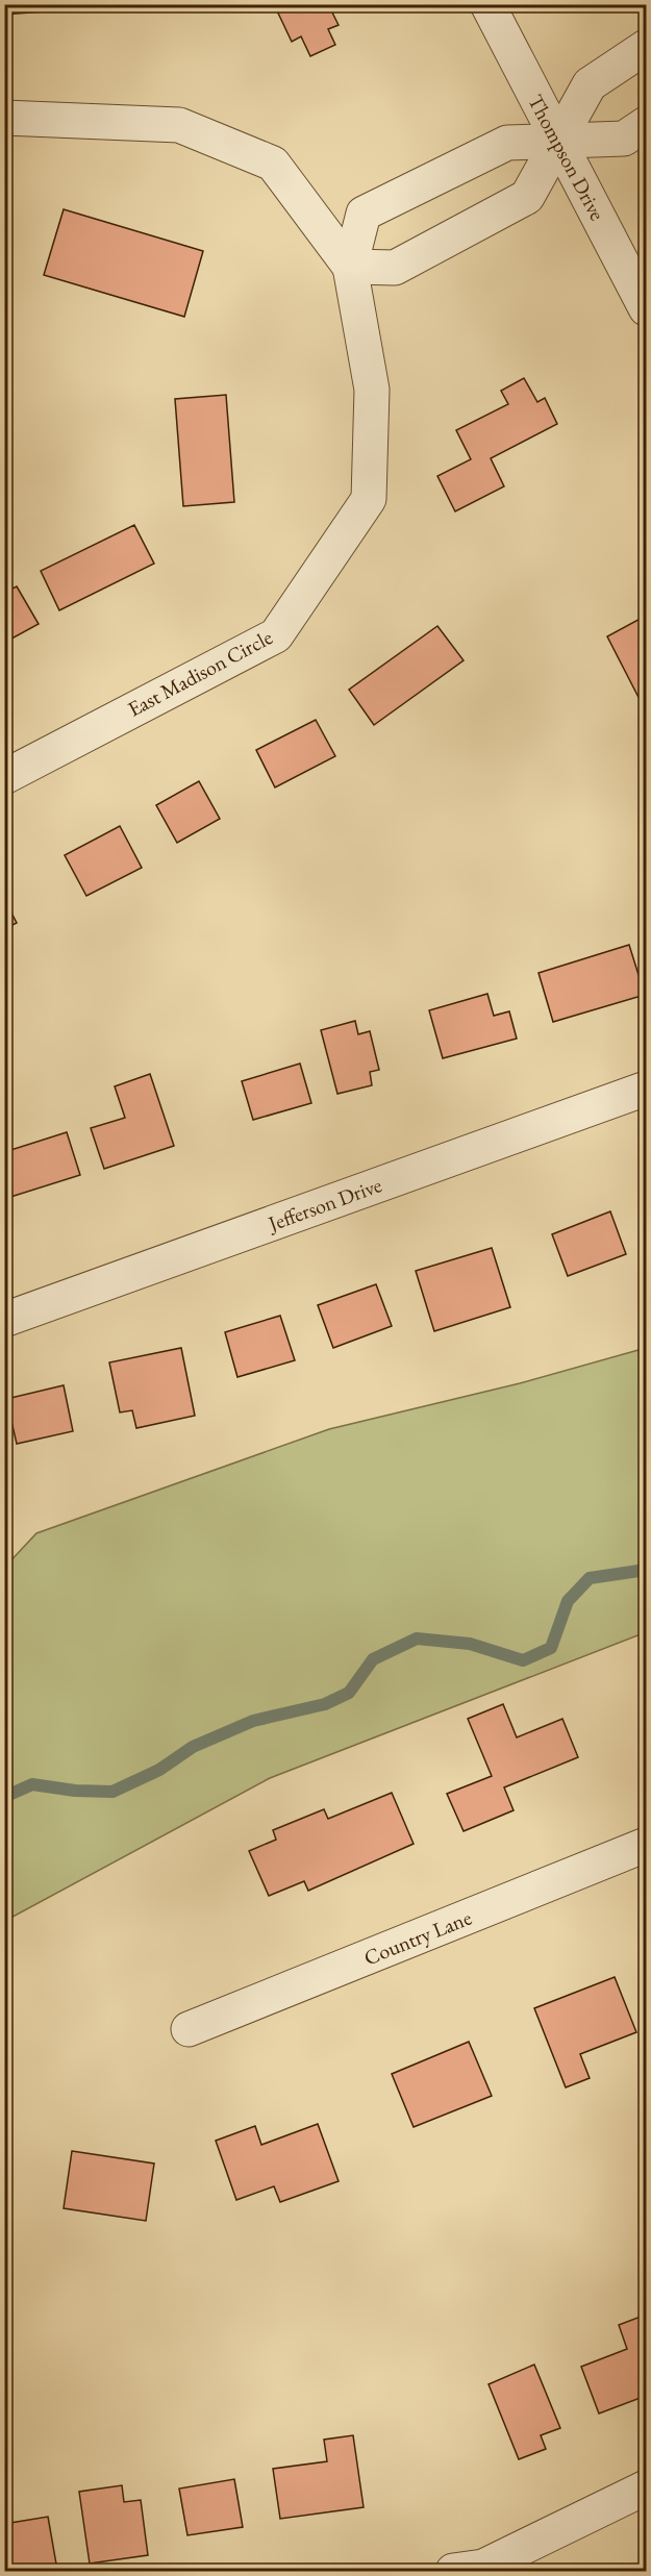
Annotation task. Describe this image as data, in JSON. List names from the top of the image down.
{
  "streets": {
    "street": [
      "Thompson Drive",
      "East Madison Circle",
      "Jefferson Drive",
      "Country Lane"
    ]
  },
  "crossings": [
    ["Thompson Drive", "East Madison Circle"]
  ]
}
